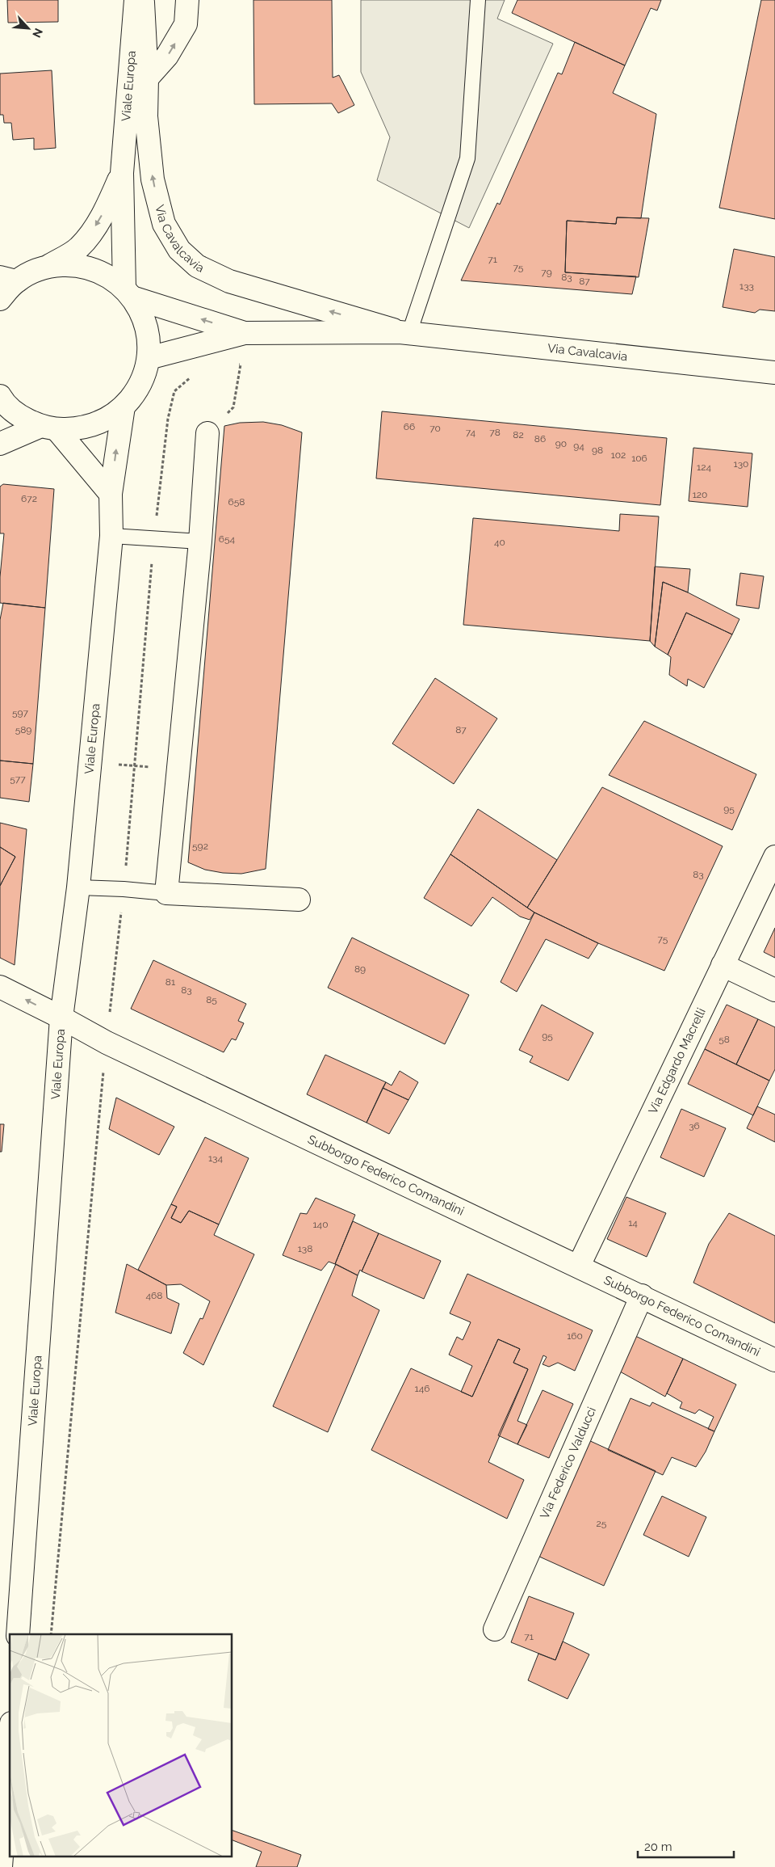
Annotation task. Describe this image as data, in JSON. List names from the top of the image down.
{
  "streets": {
    "street": [
      "Viale Europa",
      "Via Cavalcavia",
      "Via Edgardo Macrelli",
      "Subborgo Federico Comandini",
      "Via Federico Valducci"
    ]
  },
  "crossings": [
    ["Viale Europa", "Via Cavalcavia"],
    ["Viale Europa", "Subborgo Federico Comandini"],
    ["Via Edgardo Macrelli", "Subborgo Federico Comandini"],
    ["Subborgo Federico Comandini", "Via Federico Valducci"]
  ],
  "one_way": ["Via Cavalcavia"],
  "house_numbers": [
    "71",
    "75",
    "79",
    "83",
    "87",
    "133",
    "66",
    "70",
    "74",
    "78",
    "82",
    "86",
    "90",
    "94",
    "98",
    "102",
    "106",
    "130",
    "124",
    "120",
    "672",
    "658",
    "654",
    "40",
    "597",
    "589",
    "87",
    "577",
    "95",
    "592",
    "83",
    "75",
    "89",
    "81",
    "83",
    "85",
    "95",
    "58",
    "36",
    "134",
    "14",
    "140",
    "138",
    "468",
    "160",
    "146",
    "25",
    "71"
  ],
  "scale_bar": "20 m",
  "north": "bottom right"
}
